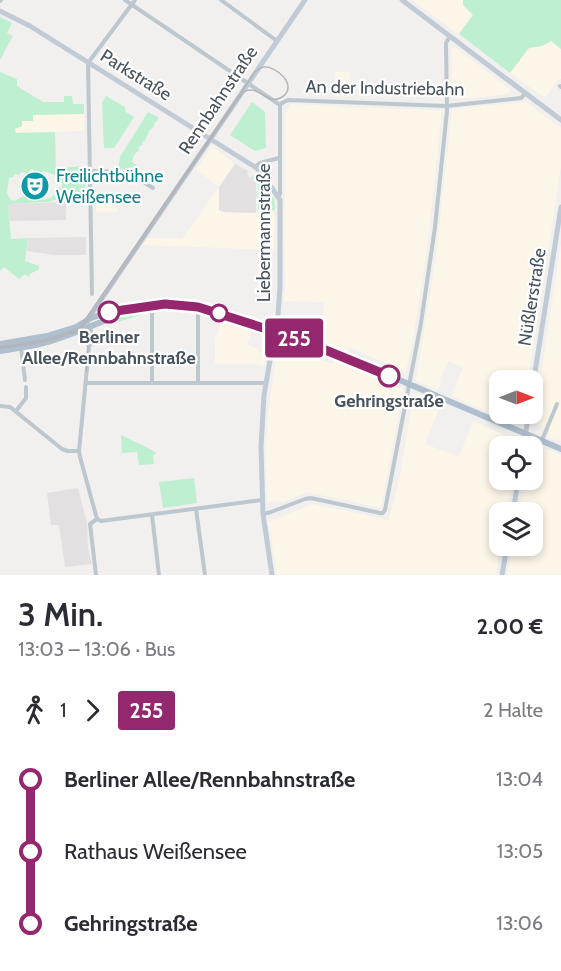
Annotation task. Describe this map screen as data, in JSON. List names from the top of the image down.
{
  "streets": {
    "main road": ["Rennbahnstraße"],
    "street": [
      "Parkstraße",
      "An der Industriebahn",
      "Liebermannstraße",
      "Nüßlerstraße"
    ]
  },
  "crossings": [
    ["Parkstraße", "Rennbahnstraße"],
    ["Parkstraße", "Liebermannstraße"],
    ["An der Industriebahn", "Liebermannstraße"]
  ],
  "places": {
    "theatre": ["Freilichtbühne Weißensee"],
    "other": ["Berliner Allee/Rennbahnstraße", "Gehringstraße"]
  },
  "lines": ["bus line 255"],
  "north": "right",
  "page": {
    "on_map": "255",
    "heading": ["3 Min.", "13:03 – 13:06 · Bus", "2.00 €"],
    "legs": ["1", "255", "2 Halte"],
    "list": [
      {
        "name": "Berliner Allee/Rennbahnstraße",
        "value": "13:04"
      },
      {
        "name": "Rathaus Weißensee",
        "value": "13:05"
      },
      {
        "name": "Gehringstraße",
        "value": "13:06"
      }
    ]
  }
}
